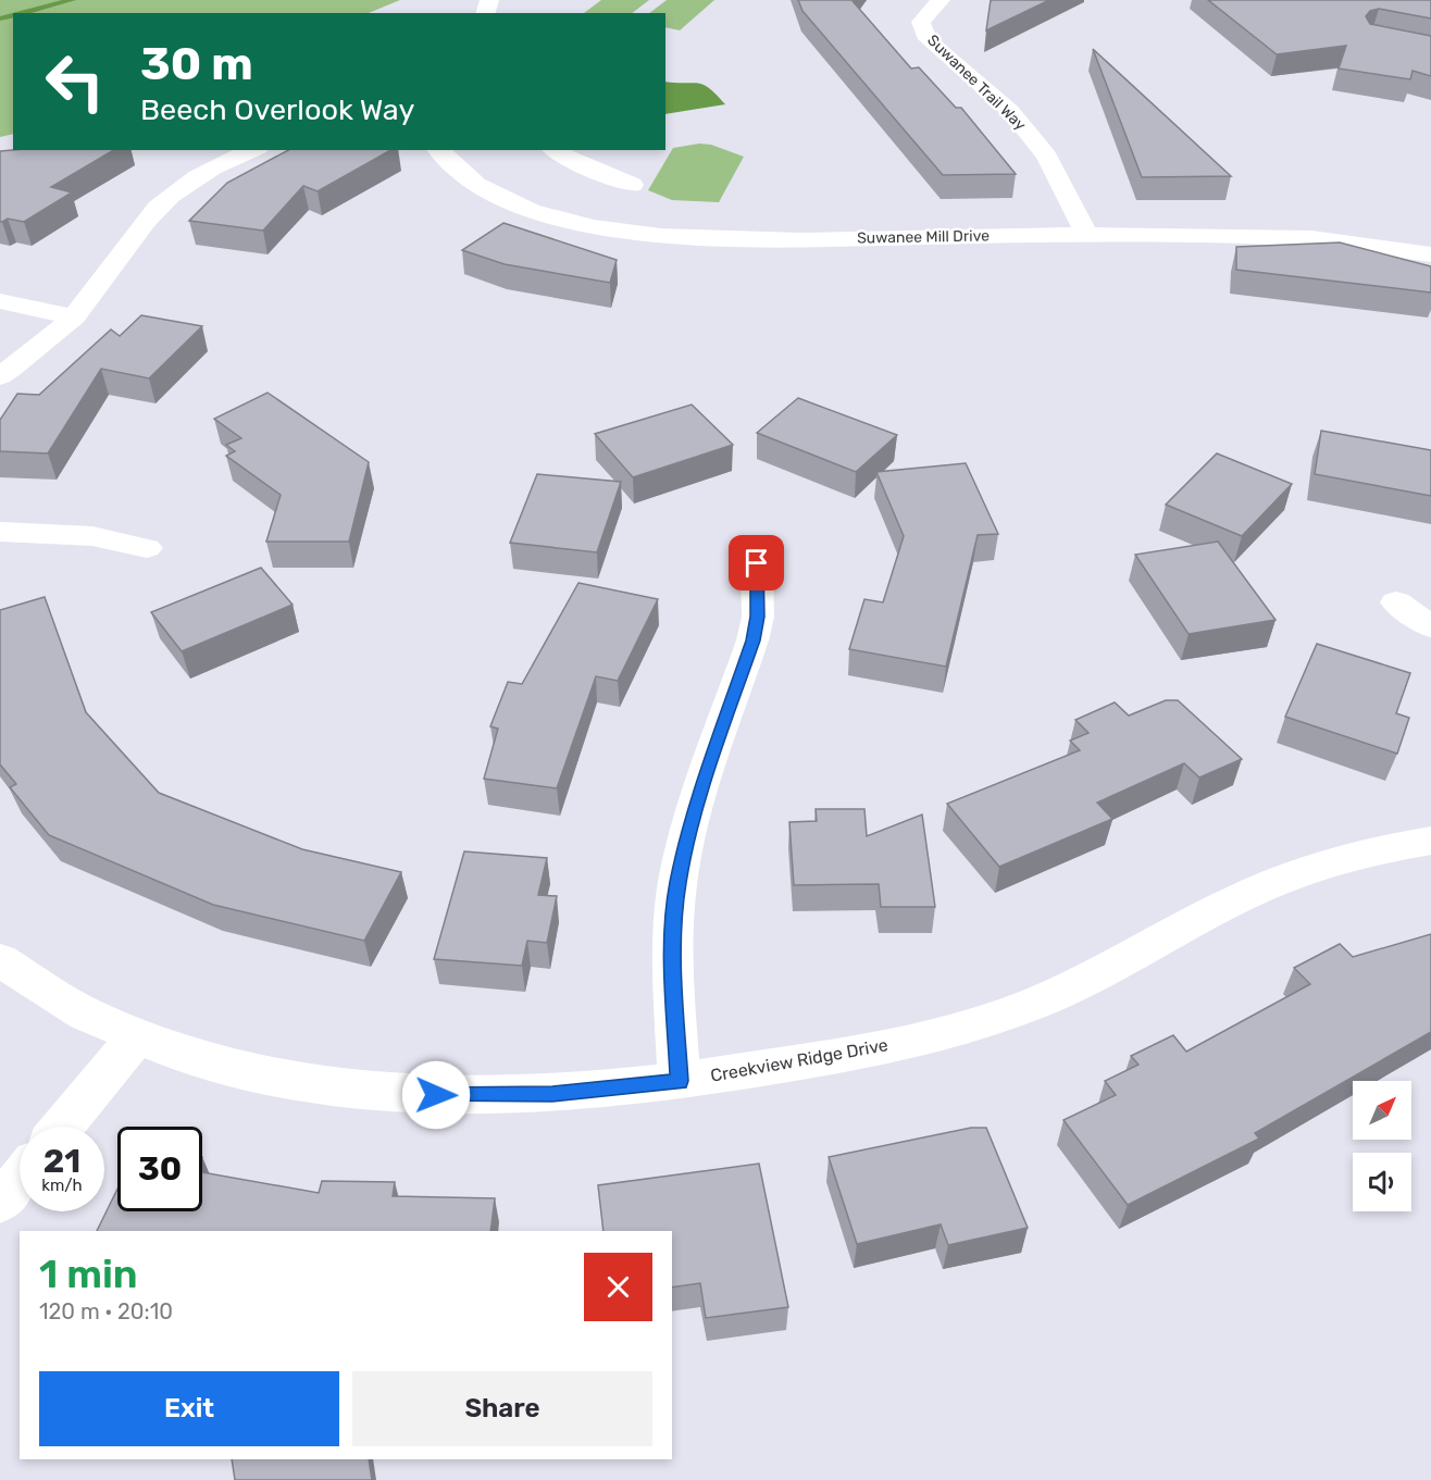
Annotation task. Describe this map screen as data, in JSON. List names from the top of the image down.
{
  "streets": {
    "street": ["Suwanee Trail Way", "Suwanee Mill Drive", "Creekview Ridge Drive"]
  },
  "crossings": [
    ["Suwanee Trail Way", "Suwanee Mill Drive"]
  ],
  "north": "top right",
  "page": {
    "turn": ["30 m", "Beech Overlook Way"],
    "speed": "21 km/h",
    "limit": "30",
    "heading": ["1 min", "120 m · 20:10"],
    "buttons": ["Exit", "Share"]
  }
}
